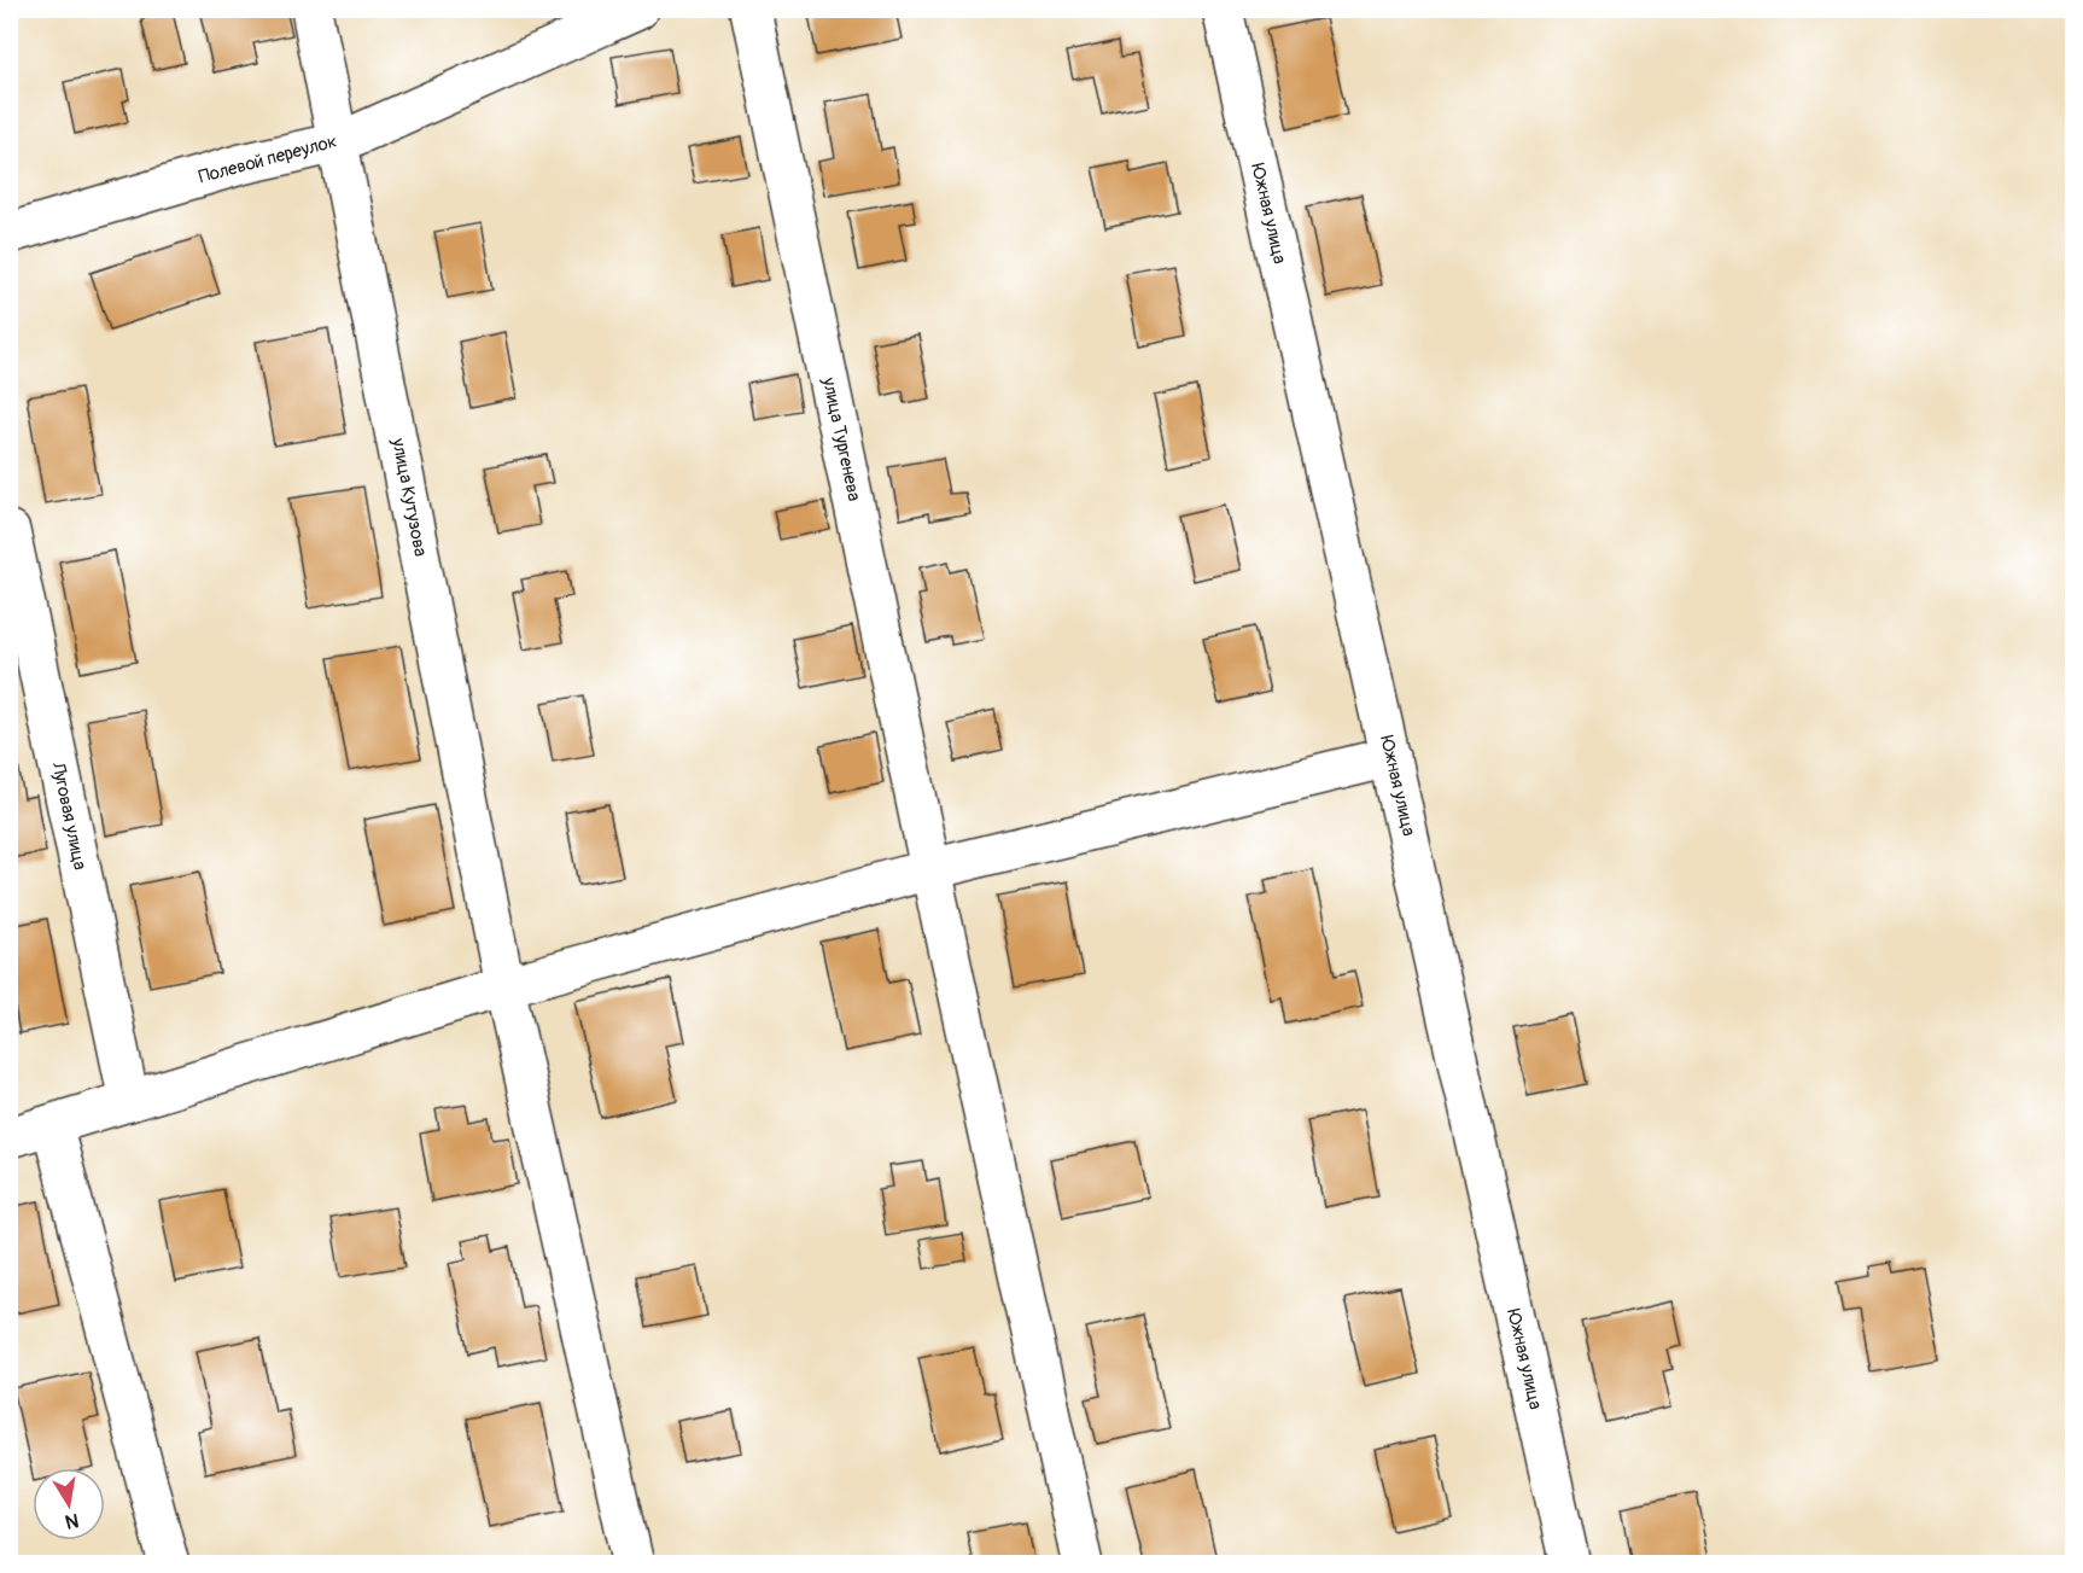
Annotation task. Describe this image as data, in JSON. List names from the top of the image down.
{
  "streets": {
    "street": [
      "Полевой переулок",
      "Южная улица",
      "улица Тургенева",
      "улица Кутузова",
      "Луговая улица"
    ]
  },
  "crossings": [
    ["Полевой переулок", "улица Кутузова"]
  ],
  "north": "bottom"
}
